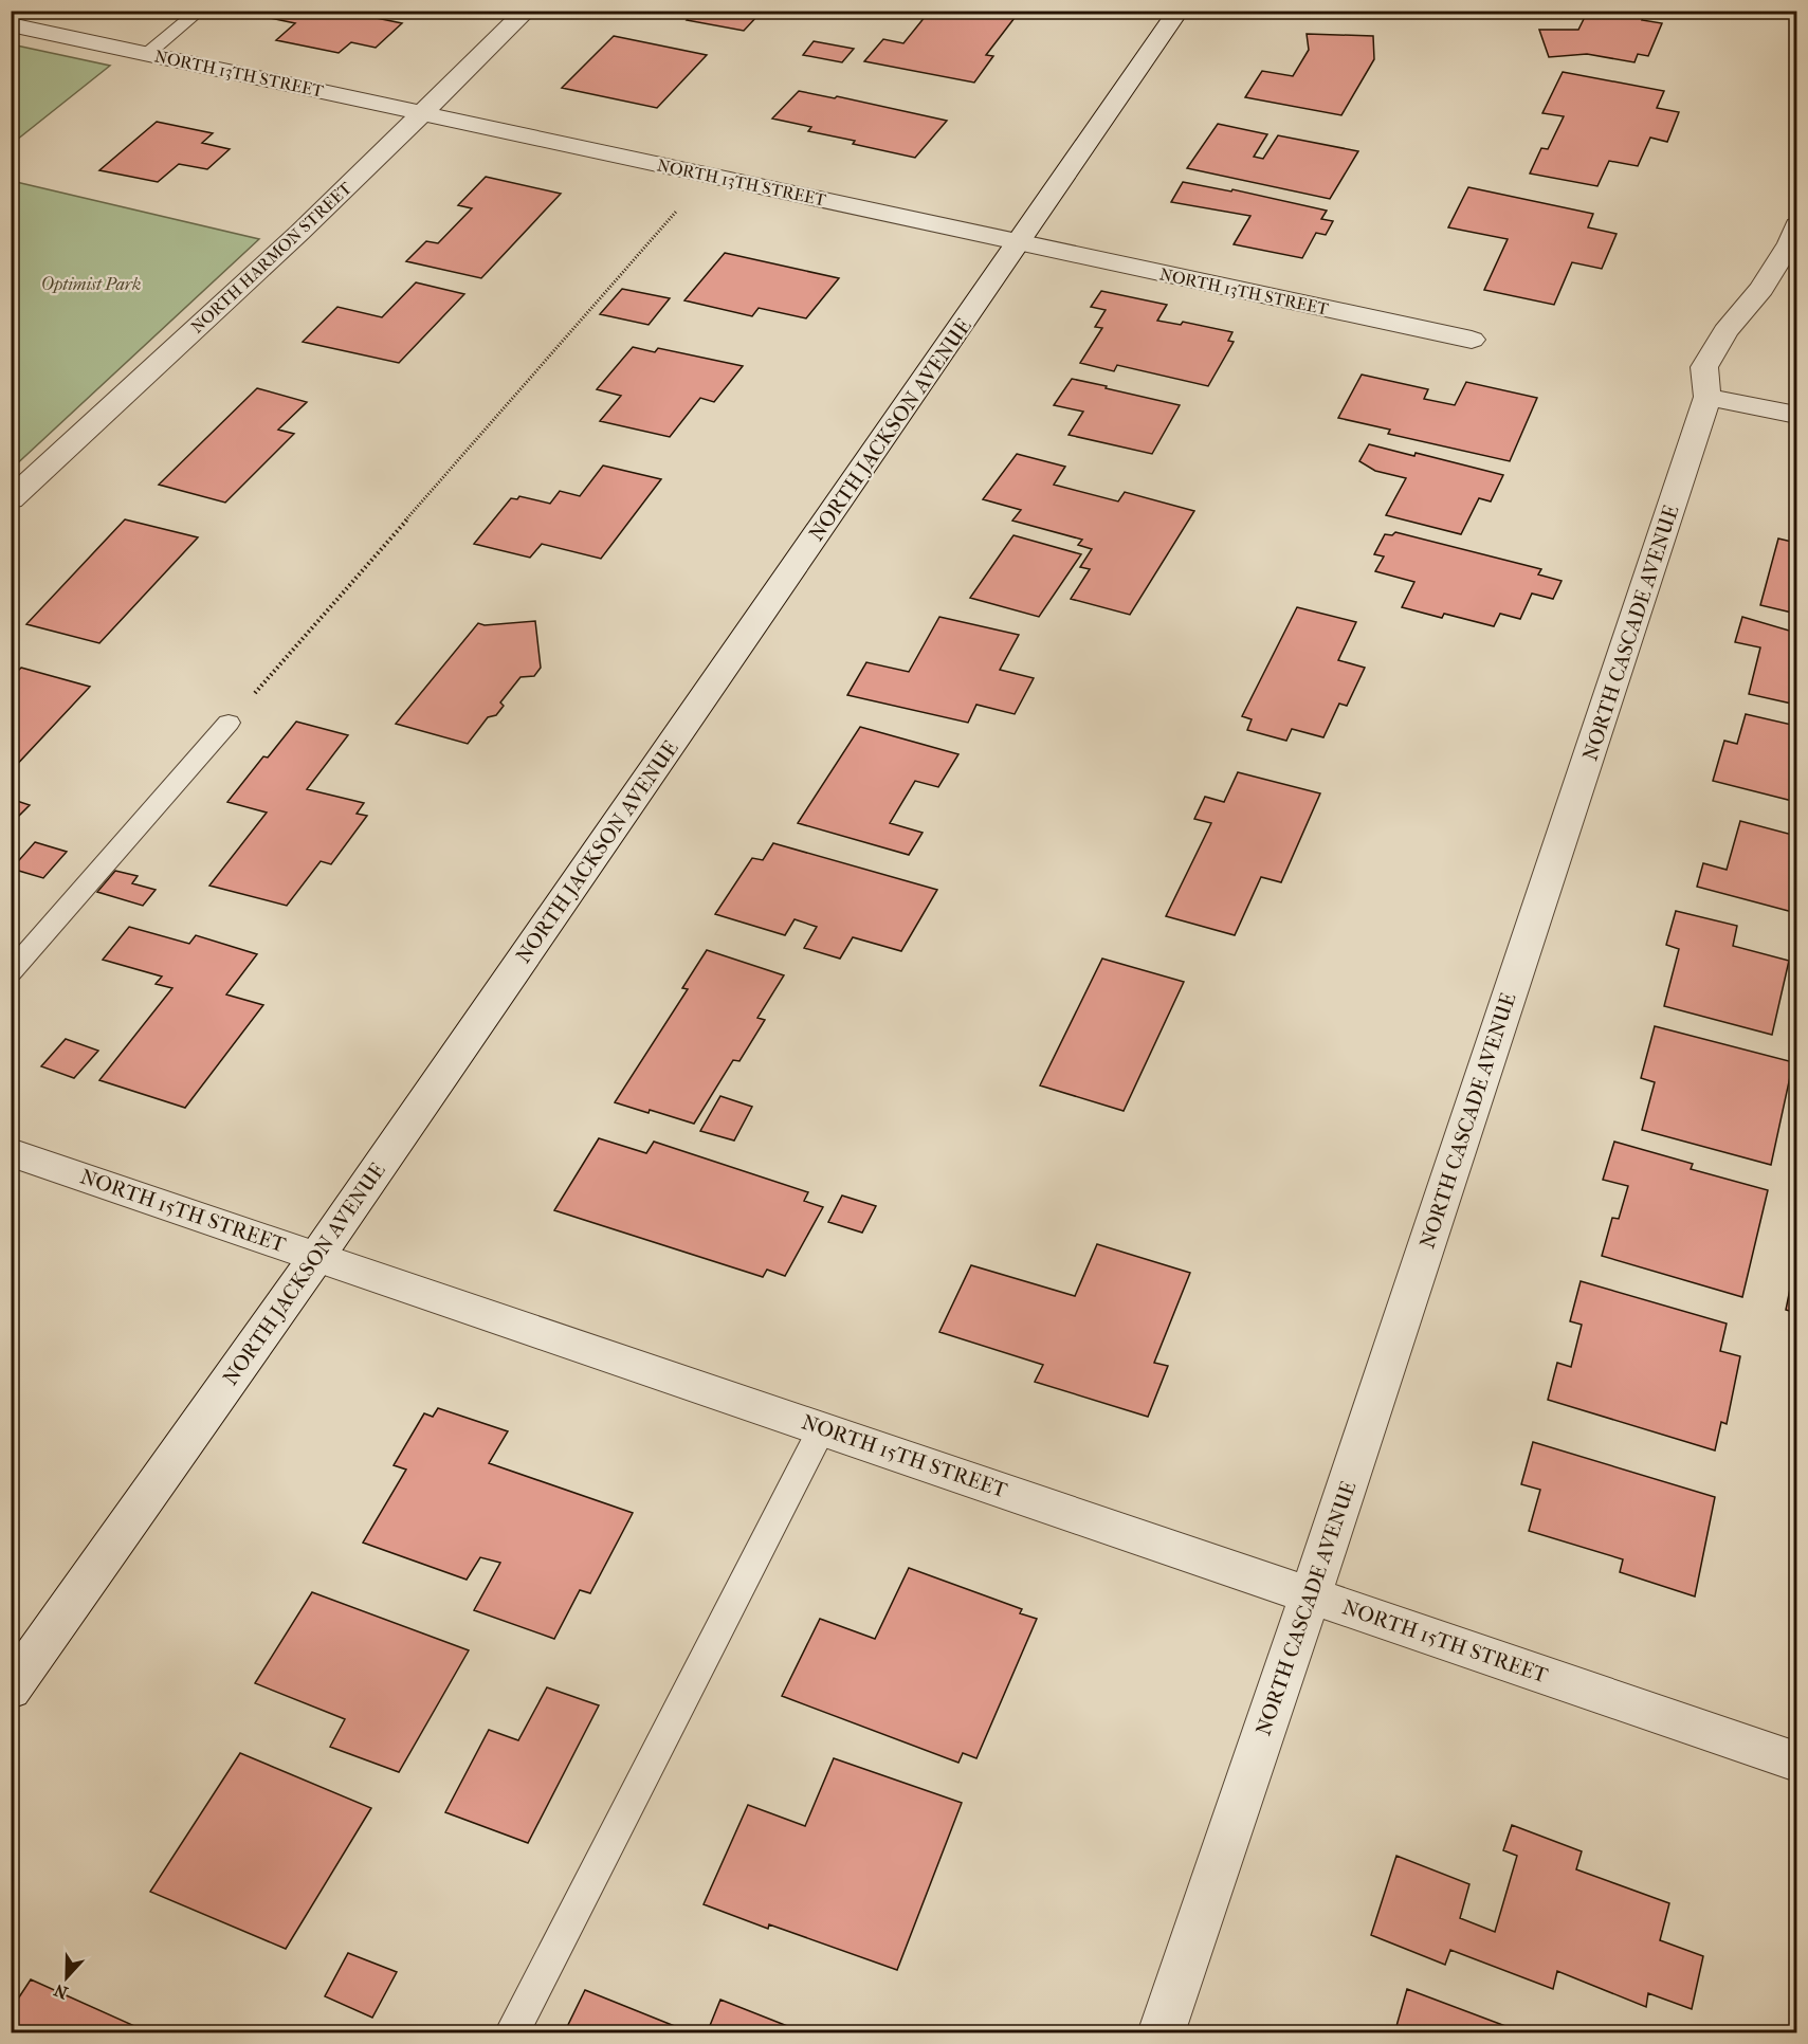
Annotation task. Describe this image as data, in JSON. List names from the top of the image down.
{
  "streets": {
    "street": [
      "NORTH 13TH STREET",
      "NORTH HARMON STREET",
      "NORTH JACKSON AVENUE",
      "NORTH CASCADE AVENUE",
      "NORTH 15TH STREET"
    ]
  },
  "crossings": [
    ["NORTH 13TH STREET", "NORTH HARMON STREET"],
    ["NORTH 13TH STREET", "NORTH JACKSON AVENUE"],
    ["NORTH JACKSON AVENUE", "NORTH 15TH STREET"],
    ["NORTH CASCADE AVENUE", "NORTH 15TH STREET"]
  ],
  "parks": ["Optimist Park"],
  "north": "bottom"
}
